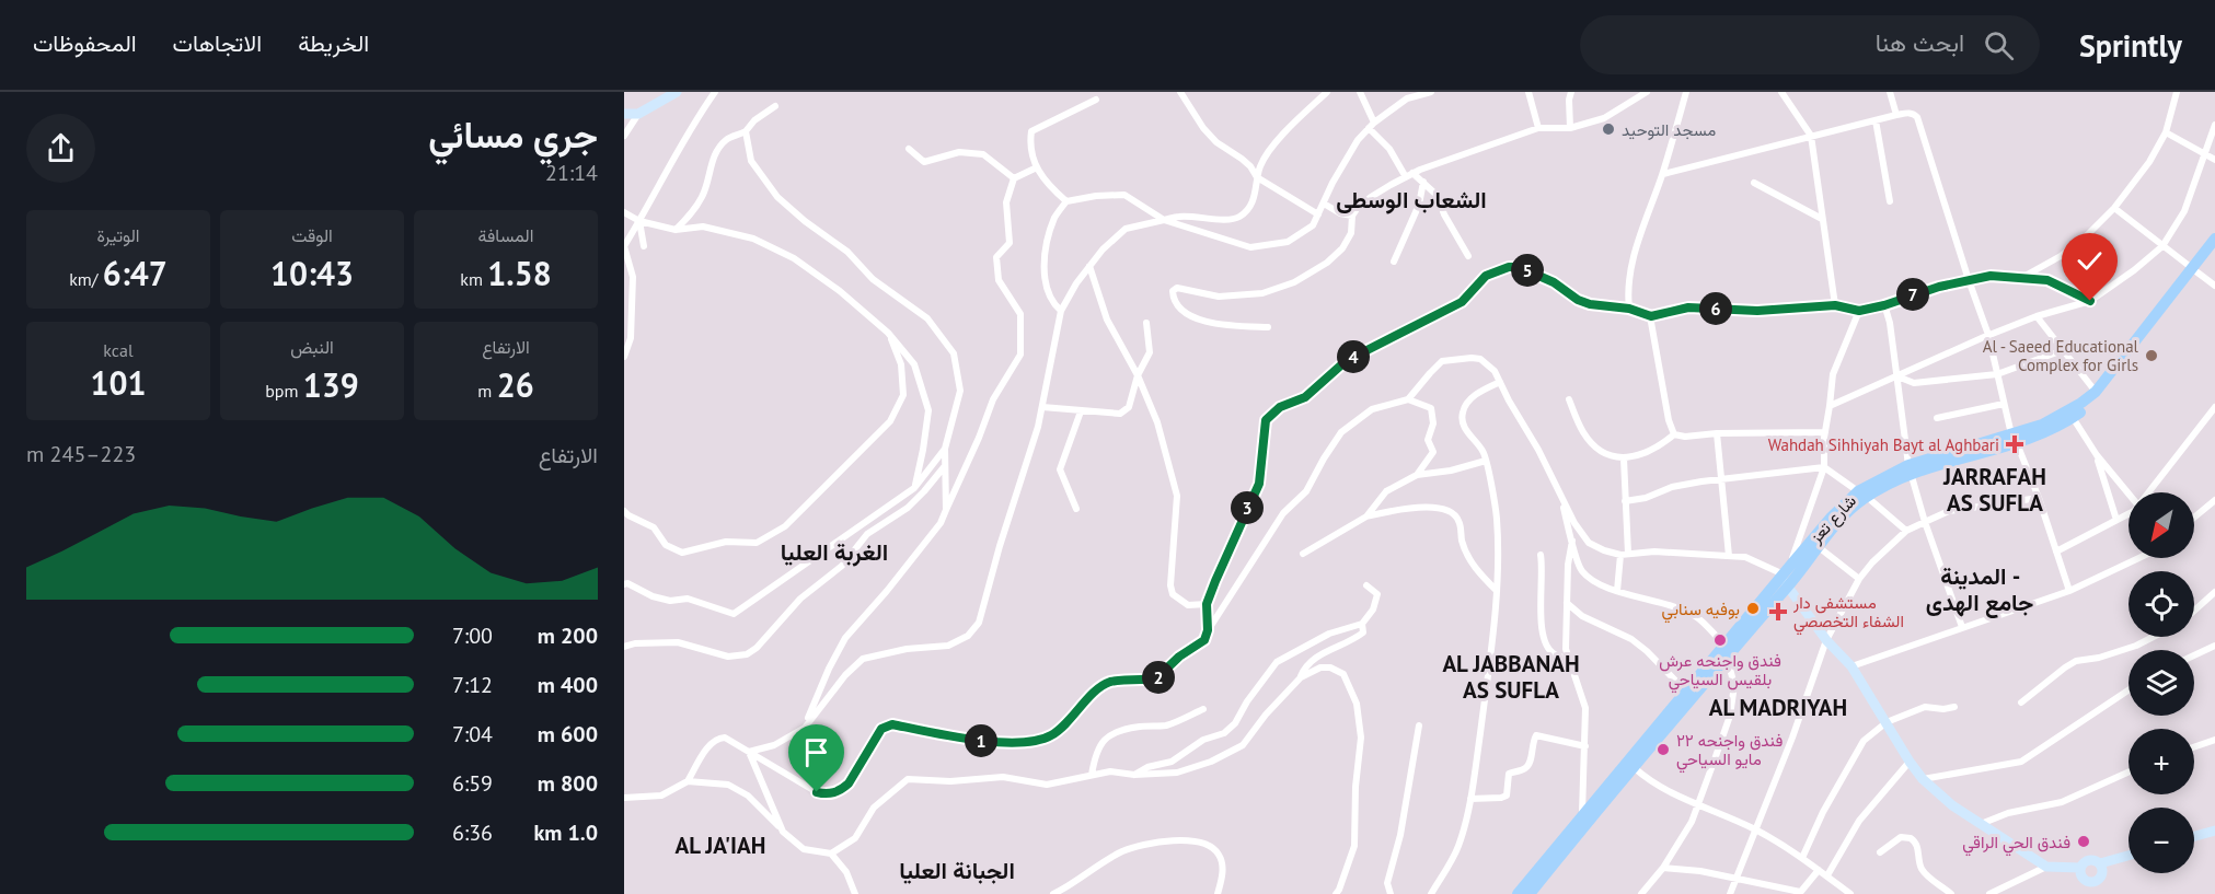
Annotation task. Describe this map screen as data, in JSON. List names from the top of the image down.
{
  "streets": {
    "main road": ["شارع تعز"]
  },
  "districts": [
    "الشعاب الوسطى",
    "JARRAFAH AS SUFLA",
    "الغربة العليا",
    "المدينة - جامع الهدى",
    "AL JABBANAH AS SUFLA",
    "AL MADRIYAH",
    "AL JA'IAH",
    "الجبانة العليا"
  ],
  "places": {
    "other": [
      "مسجد التوحيد",
      "Al - Saeed Educational Complex for Girls",
      "بوفيه سنابي",
      "فندق واجنحه عرش بلقيس السياحي",
      "فندق واجنحه ٢٢ مايو السياحي",
      "فندق الحي الراقي"
    ],
    "health": ["Wahdah Sihhiyah Bayt al Aghbari", "مستشفى دار الشفاء التخصصي"]
  },
  "north": "bottom left",
  "page": {
    "header": "Sprintly",
    "search": "ابحث هنا",
    "nav": ["الخريطة", "الاتجاهات", "المحفوظات"],
    "heading": ["جري مسائي", "21:14"],
    "stats": [
      ["المسافة", "1.58 km"],
      ["الوقت", "10:43"],
      ["الوتيرة", "6:47 /km"],
      ["الارتفاع", "26 m"],
      ["النبض", "139 bpm"],
      ["kcal", "101"]
    ],
    "pins": [
      "5",
      "7",
      "6",
      "4",
      "3",
      "2",
      "1"
    ],
    "chart": ["الارتفاع", "223–245 m"],
    "map_buttons": ["+", "−"],
    "list": [
      {
        "name": "200 m",
        "note": "7:00"
      },
      {
        "name": "400 m",
        "note": "7:12"
      },
      {
        "name": "600 m",
        "note": "7:04"
      },
      {
        "name": "800 m",
        "note": "6:59"
      },
      {
        "name": "1.0 km",
        "note": "6:36"
      }
    ]
  }
}
